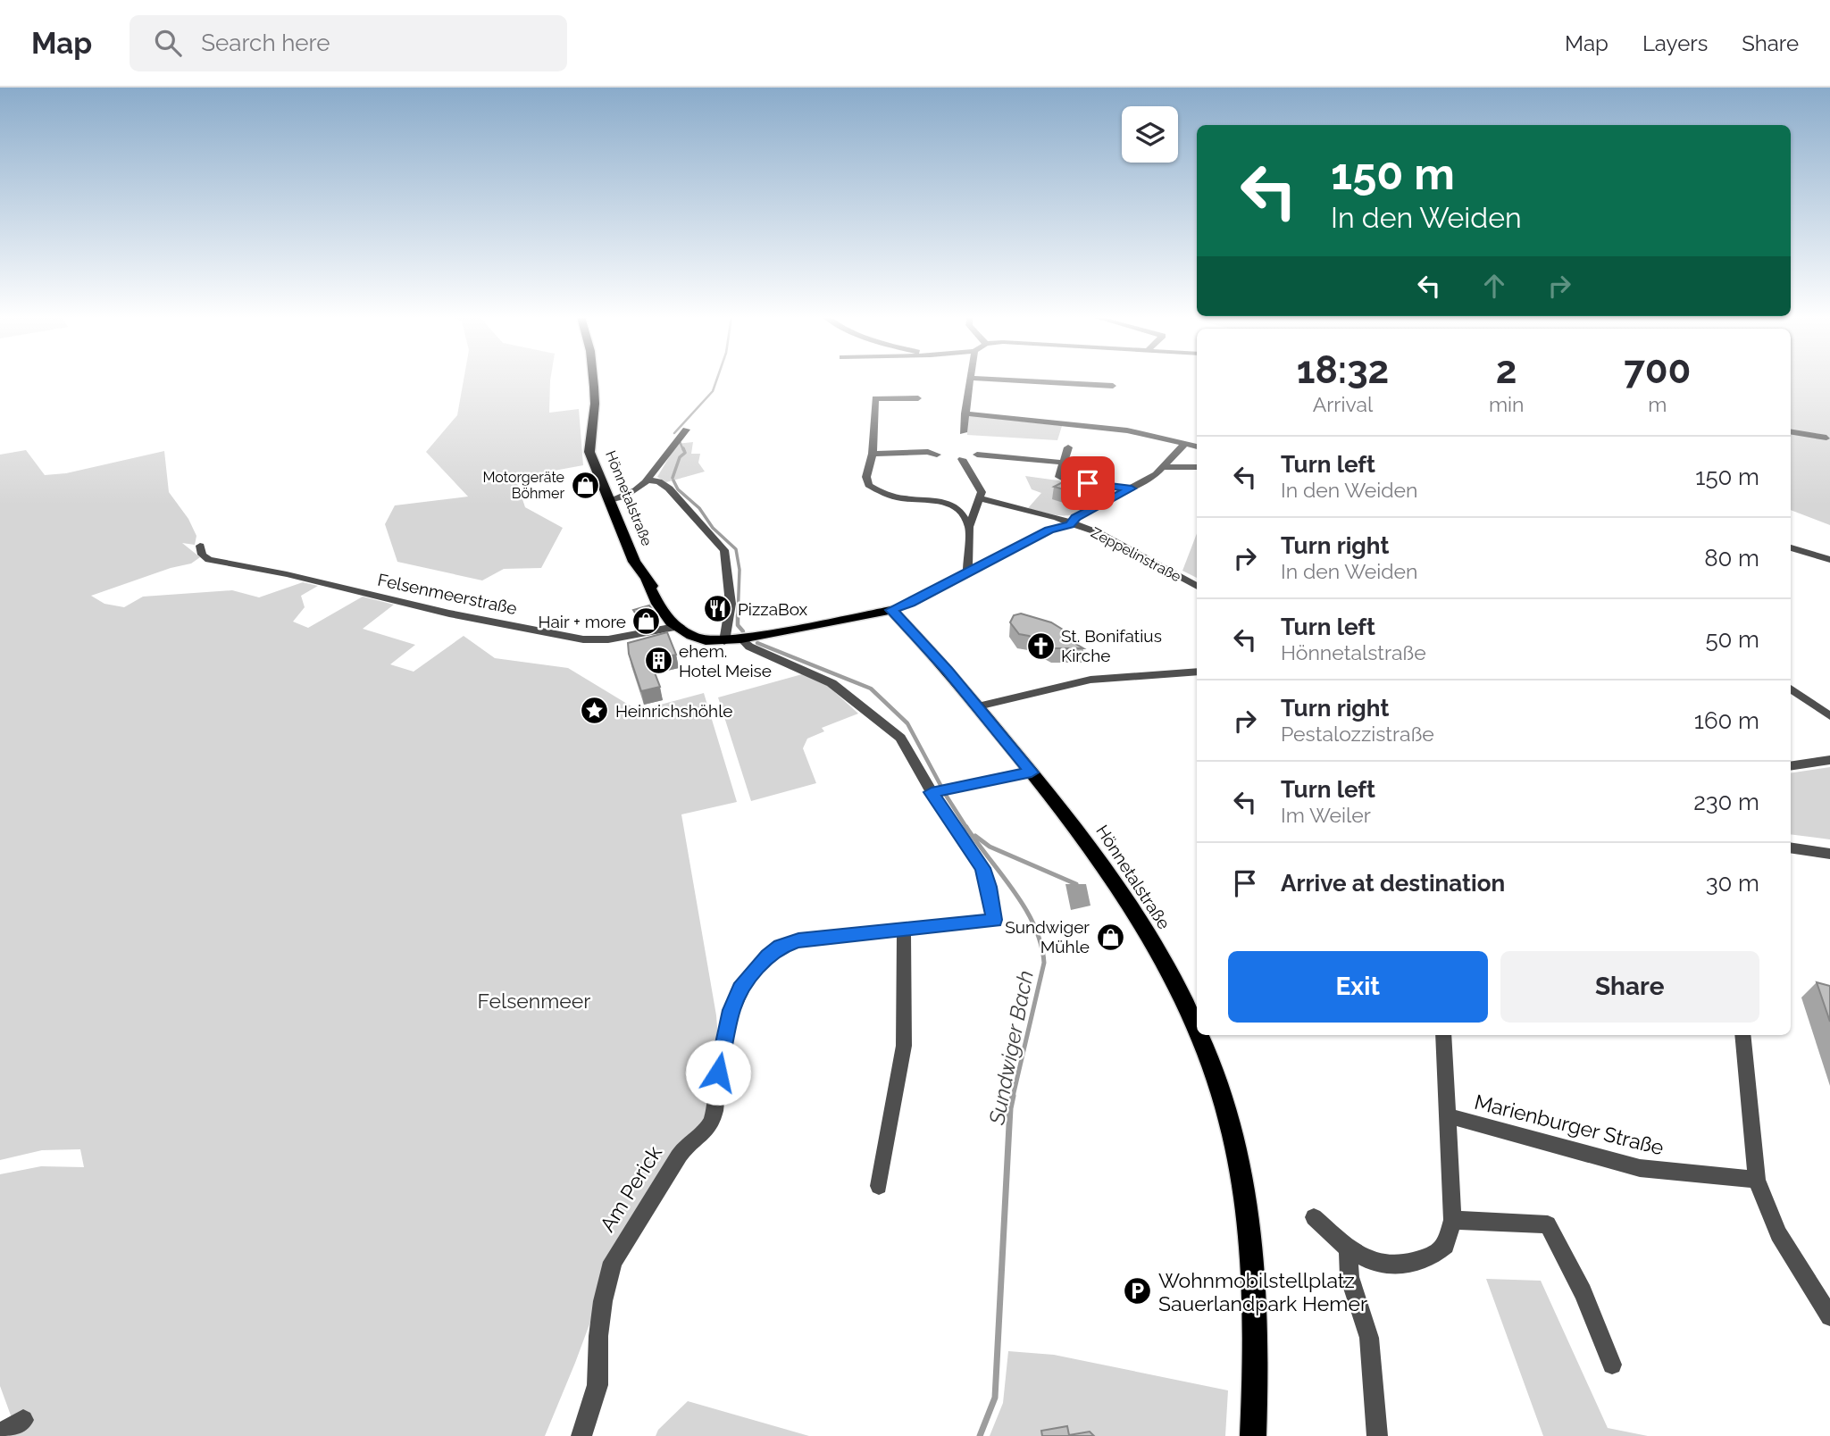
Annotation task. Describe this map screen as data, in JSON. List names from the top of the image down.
{
  "streets": {
    "main road": ["Hönnetalstraße"],
    "street": [
      "Zeppelinstraße",
      "Felsenmeerstraße",
      "Marienburger Straße",
      "Am Perick"
    ]
  },
  "crossings": [
    ["Hönnetalstraße", "Felsenmeerstraße"]
  ],
  "water": ["Sundwiger Bach"],
  "parks": ["Felsenmeer"],
  "places": {
    "shop": ["Motorgeräte Böhmer", "Hair + more", "Sundwiger Mühle"],
    "restaurant": ["PizzaBox"],
    "church": ["St. Bonifatius Kirche"],
    "building": ["ehem. Hotel Meise"],
    "place": ["Heinrichshöhle"],
    "parking": ["Wohnmobilstellplatz Sauerlandpark Hemer"]
  },
  "page": {
    "header": "Map",
    "search": "Search here",
    "nav": ["Map", "Layers", "Share"],
    "turn": ["150 m", "In den Weiden"],
    "eta": [
      "18:32",
      "Arrival",
      "2",
      "min",
      "700",
      "m"
    ],
    "list": [
      {
        "name": "Turn left",
        "note": "In den Weiden",
        "value": "150 m"
      },
      {
        "name": "Turn right",
        "note": "In den Weiden",
        "value": "80 m"
      },
      {
        "name": "Turn left",
        "note": "Hönnetalstraße",
        "value": "50 m"
      },
      {
        "name": "Turn right",
        "note": "Pestalozzistraße",
        "value": "160 m"
      },
      {
        "name": "Turn left",
        "note": "Im Weiler",
        "value": "230 m"
      },
      {
        "name": "Arrive at destination",
        "value": "30 m"
      }
    ],
    "buttons": ["Exit", "Share"]
  }
}
